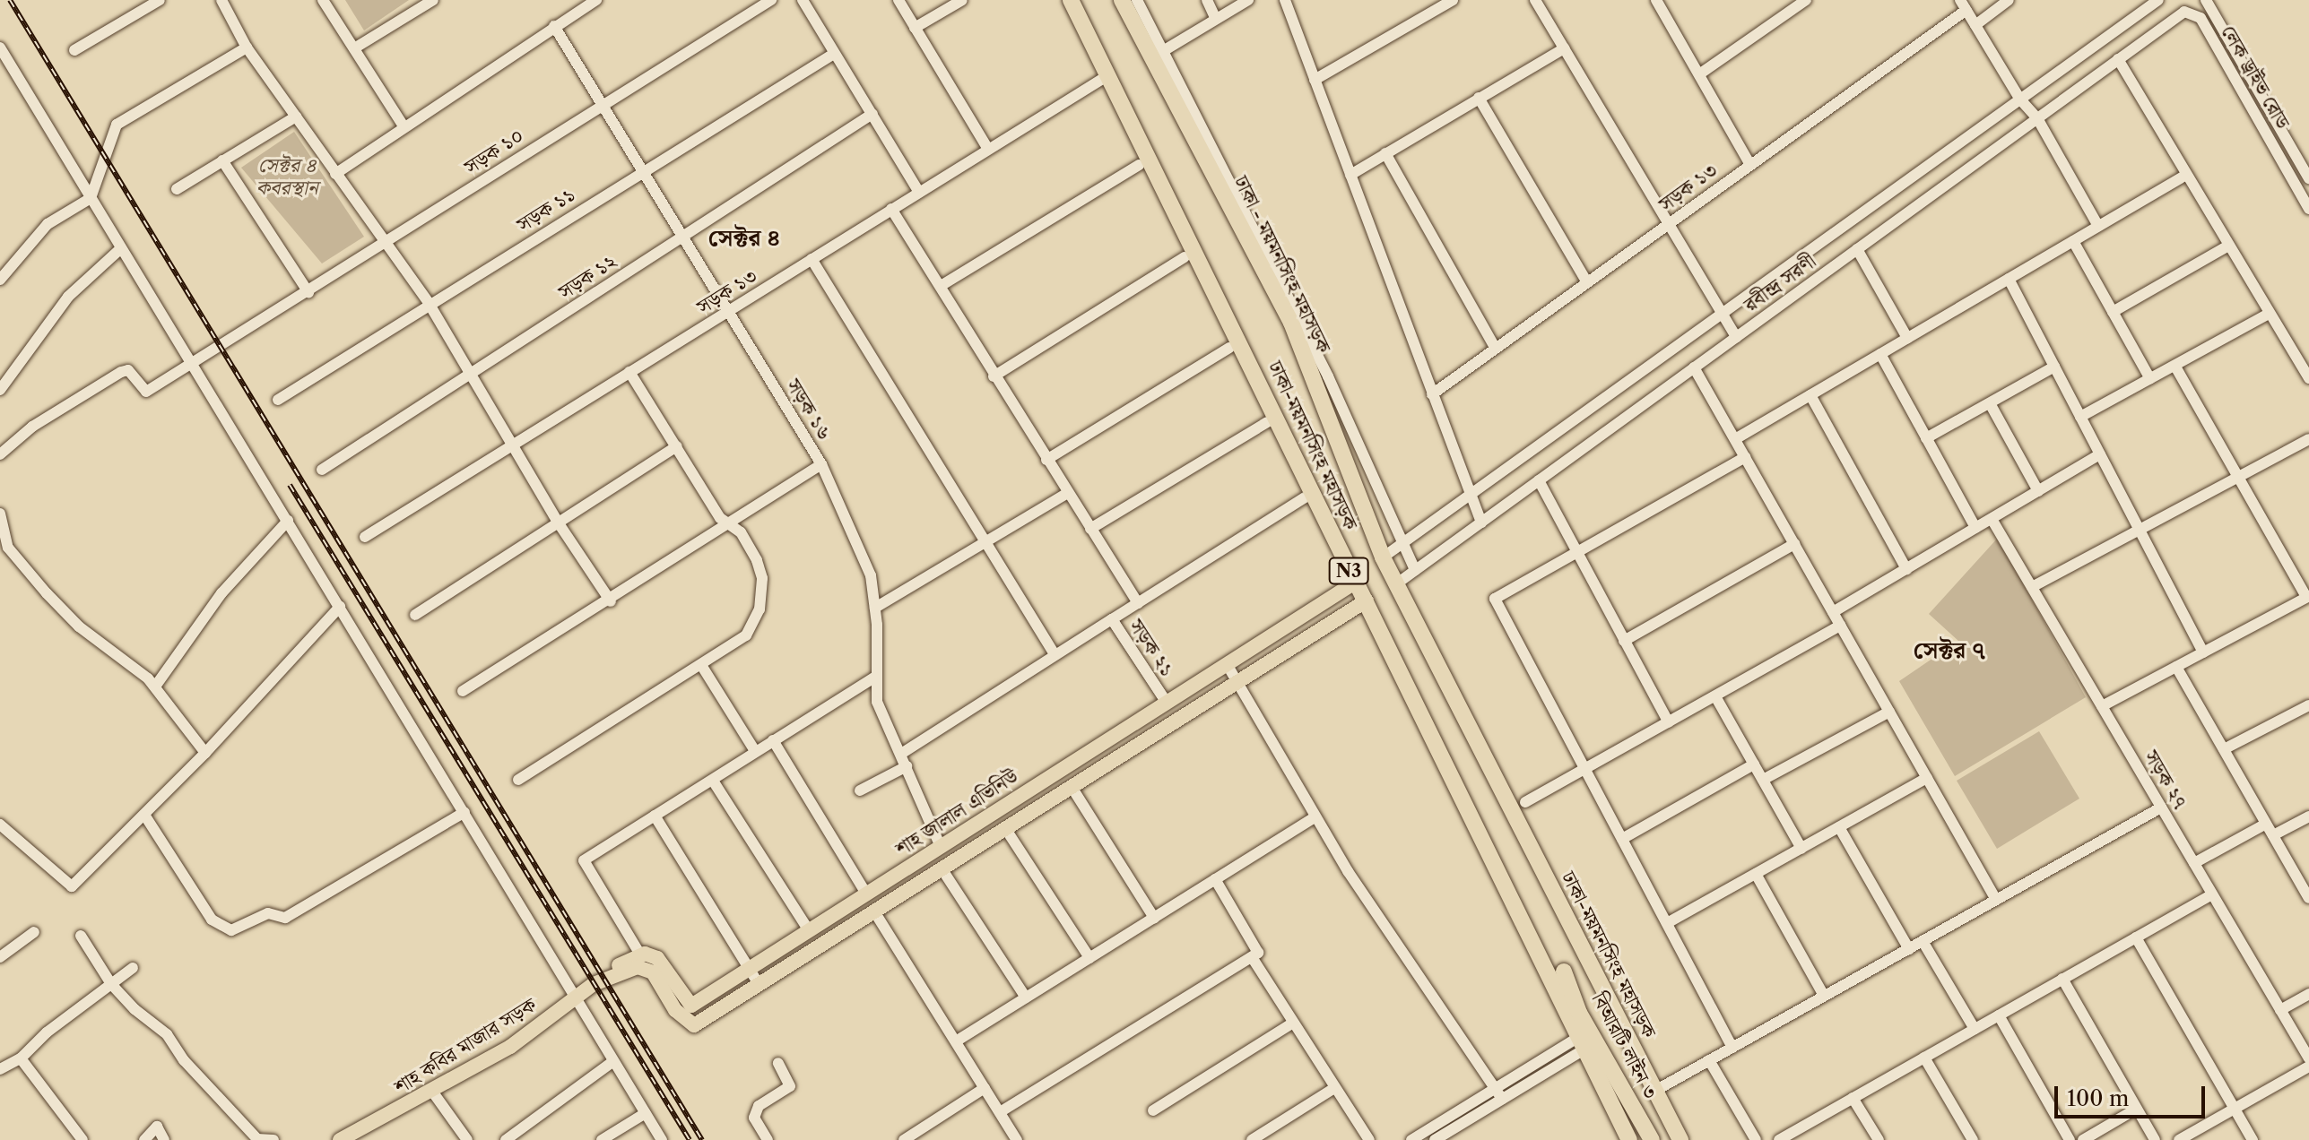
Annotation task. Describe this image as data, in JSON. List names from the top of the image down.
{
  "streets": {
    "highway": [
      "ঢাকা - ময়মনসিংহ মহাসড়ক",
      "ঢাকা-ময়মনসিংহ মহাসড়ক",
      "N3",
      "বিআরটি লাইন ৩"
    ],
    "main road": ["শাহ জালাল এভিনিউ", "শাহ কবির মাজার সড়ক"],
    "street": [
      "লেক ড্রাইভ রোড",
      "সড়ক ১০",
      "সড়ক ১৩",
      "সড়ক ১১",
      "সড়ক ১২",
      "রবীন্দ্র সরণী",
      "সড়ক ১৬",
      "সড়ক ২১",
      "সড়ক ২৭"
    ]
  },
  "crossings": [
    ["লেক ড্রাইভ রোড", "রবীন্দ্র সরণী"],
    ["সড়ক ১০", "সড়ক ১৬"],
    ["সড়ক ১৩", "সড়ক ১৬"],
    ["সড়ক ১৩", "ঢাকা-ময়মনসিংহ মহাসড়ক"],
    ["সড়ক ১১", "সড়ক ১৬"],
    ["ঢাকা - ময়মনসিংহ মহাসড়ক", "রবীন্দ্র সরণী"],
    ["ঢাকা - ময়মনসিংহ মহাসড়ক", "ঢাকা-ময়মনসিংহ মহাসড়ক"],
    ["সড়ক ১২", "সড়ক ১৬"],
    ["রবীন্দ্র সরণী", "ঢাকা-ময়মনসিংহ মহাসড়ক"],
    ["সড়ক ১৬", "সড়ক ২১"],
    ["সড়ক ১৬", "শাহ জালাল এভিনিউ"],
    ["ঢাকা-ময়মনসিংহ মহাসড়ক", "শাহ জালাল এভিনিউ"],
    ["ঢাকা-ময়মনসিংহ মহাসড়ক", "বিআরটি লাইন ৩"],
    ["সড়ক ২১", "শাহ জালাল এভিনিউ"],
    ["শাহ জালাল এভিনিউ", "শাহ কবির মাজার সড়ক"]
  ],
  "districts": ["সেক্টর ৪", "সেক্টর ৭"],
  "parks": ["সেক্টর ৪ কবরস্থান"],
  "scale_bar": "100 m"
}
